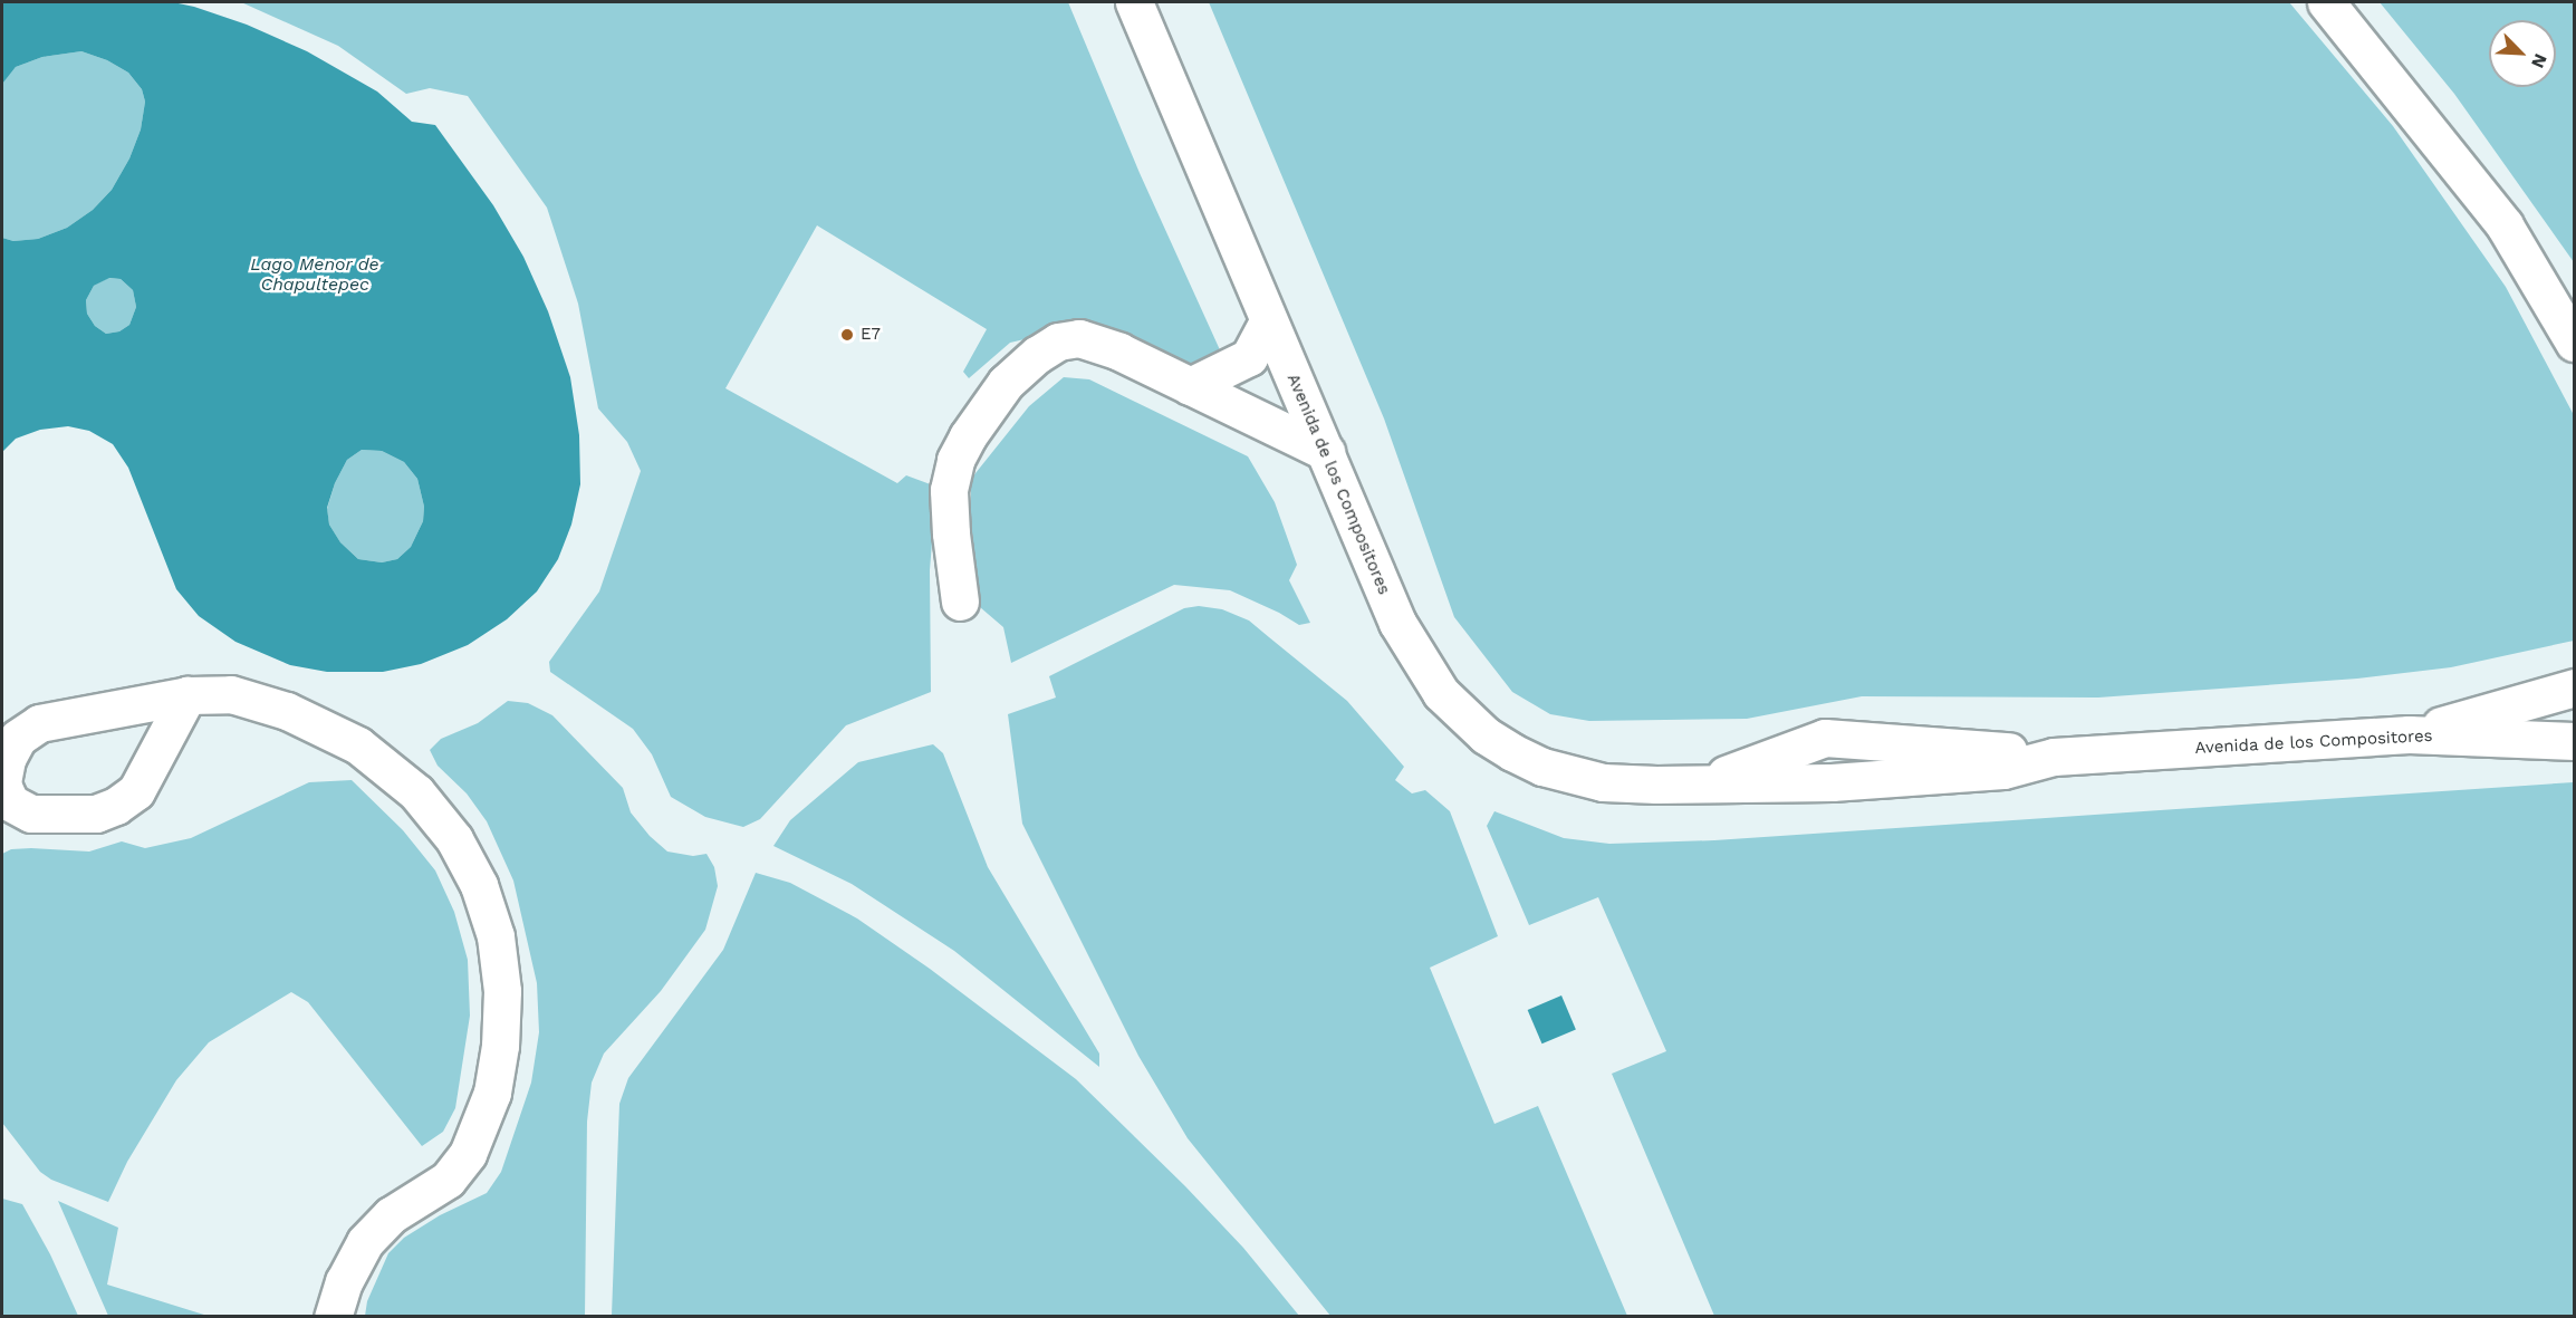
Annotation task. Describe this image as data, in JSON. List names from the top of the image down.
{
  "streets": {
    "street": ["Avenida de los Compositores"]
  },
  "water": ["Lago Menor de Chapultepec"],
  "places": ["E7"],
  "north": "bottom right"
}
